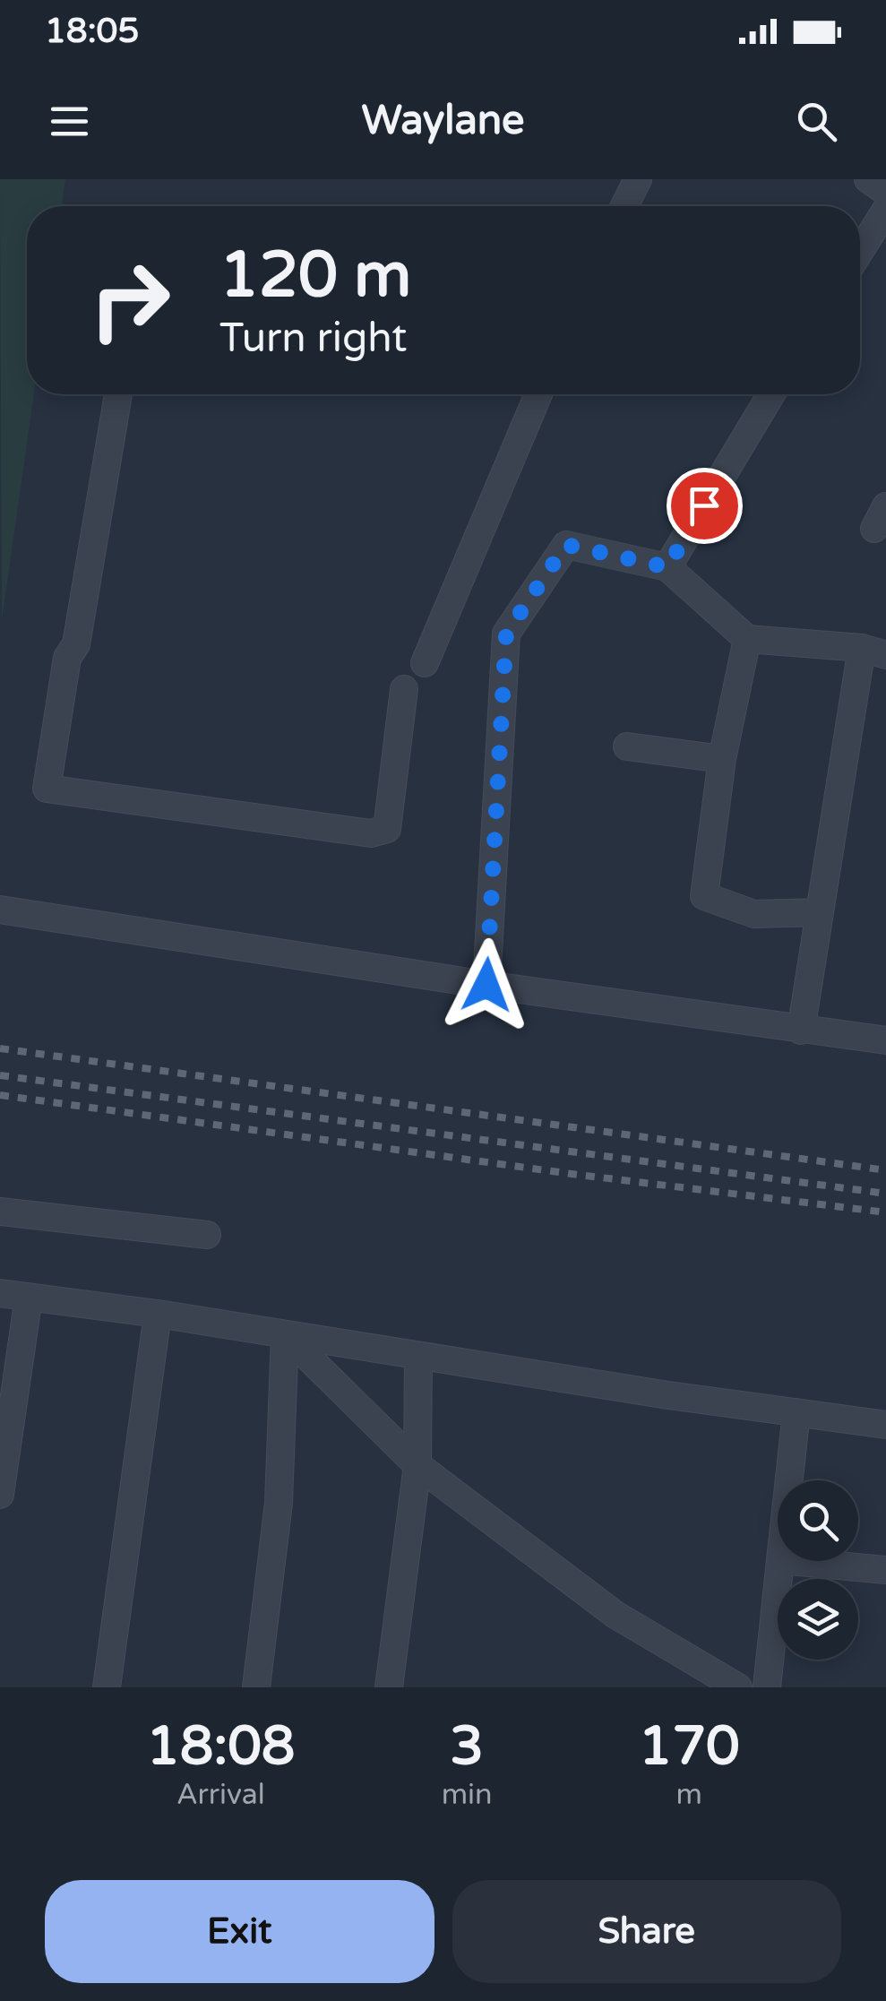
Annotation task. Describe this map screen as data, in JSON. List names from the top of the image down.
{
  "page": {
    "status": "18:05",
    "header": "Waylane",
    "turn": ["120 m", "Turn right"],
    "eta": [
      "18:08",
      "Arrival",
      "3",
      "min",
      "170",
      "m"
    ],
    "buttons": ["Exit", "Share"]
  }
}
